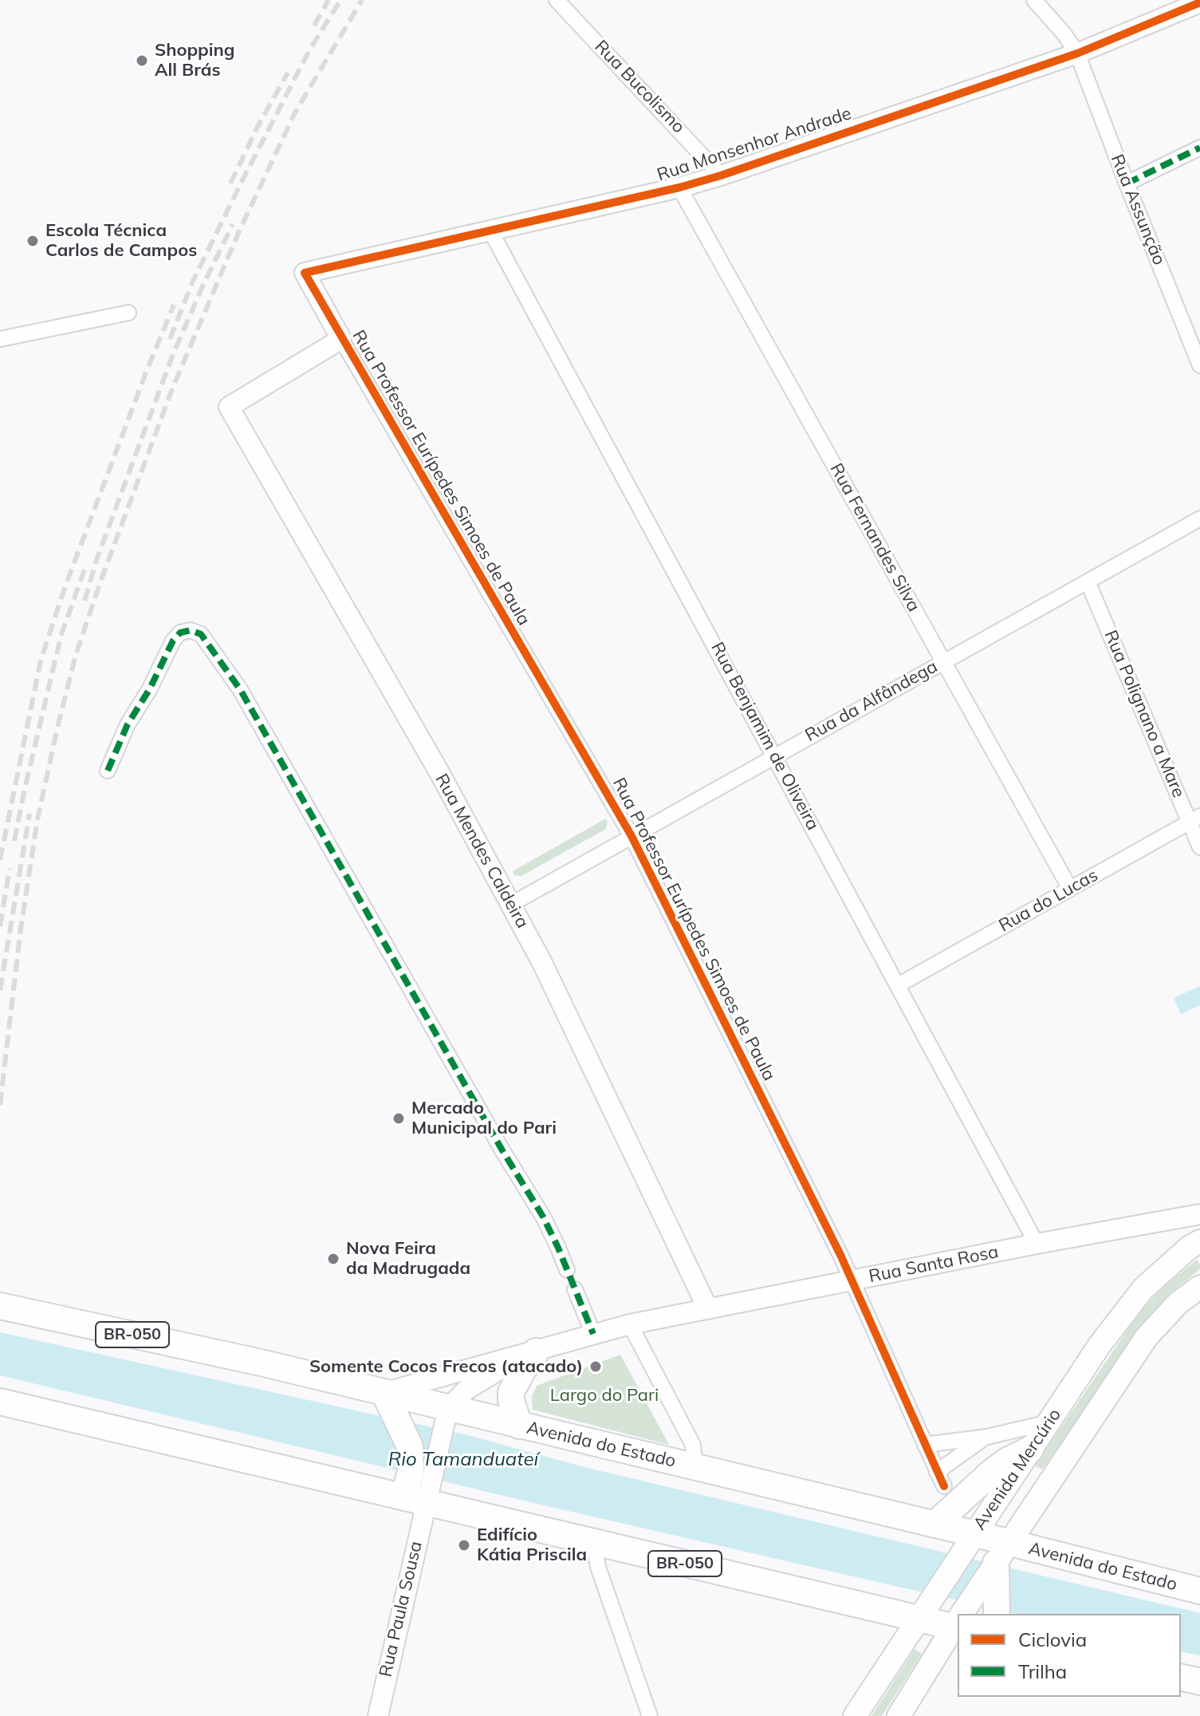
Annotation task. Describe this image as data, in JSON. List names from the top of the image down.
{
  "streets": {
    "highway": ["BR-050", "Avenida do Estado"],
    "main road": ["Avenida Mercúrio"],
    "street": [
      "Rua Bucolismo",
      "Rua Monsenhor Andrade",
      "Rua Assunção",
      "Rua Professor Eurípedes Simoes de Paula",
      "Rua Fernandes Silva",
      "Rua da Alfândega",
      "Rua Polignano a Mare",
      "Rua Benjamim de Oliveira",
      "Rua Mendes Caldeira",
      "Rua do Lucas",
      "Rua Santa Rosa",
      "Rua Paula Sousa"
    ]
  },
  "crossings": [
    ["Rua Bucolismo", "Rua Monsenhor Andrade"],
    ["Rua Monsenhor Andrade", "Rua Assunção"],
    ["Rua Monsenhor Andrade", "Rua Professor Eurípedes Simoes de Paula"],
    ["Rua Monsenhor Andrade", "Rua Fernandes Silva"],
    ["Rua Monsenhor Andrade", "Rua Benjamim de Oliveira"],
    ["Rua Professor Eurípedes Simoes de Paula", "Rua da Alfândega"],
    ["Rua Professor Eurípedes Simoes de Paula", "Rua Mendes Caldeira"],
    ["Rua Professor Eurípedes Simoes de Paula", "Rua Santa Rosa"],
    ["Rua Fernandes Silva", "Rua da Alfândega"],
    ["Rua Fernandes Silva", "Rua do Lucas"],
    ["Rua da Alfândega", "Rua Polignano a Mare"],
    ["Rua da Alfândega", "Rua Benjamim de Oliveira"],
    ["Rua da Alfândega", "Rua Mendes Caldeira"],
    ["Rua Polignano a Mare", "Rua do Lucas"],
    ["Rua Benjamim de Oliveira", "Rua do Lucas"],
    ["Rua Benjamim de Oliveira", "Rua Santa Rosa"],
    ["Rua Mendes Caldeira", "Rua Santa Rosa"],
    ["BR-050", "Avenida Mercúrio"],
    ["BR-050", "Rua Paula Sousa"],
    ["Avenida do Estado", "Avenida Mercúrio"]
  ],
  "water": ["Rio Tamanduateí"],
  "parks": ["Largo do Pari"],
  "places": [
    "Shopping All Brás",
    "Escola Técnica Carlos de Campos",
    "Mercado Municipal do Pari",
    "Nova Feira da Madrugada",
    "Somente Cocos Frecos (atacado)",
    "Edifício Kátia Priscila"
  ],
  "legend": ["Ciclovia", "Trilha"]
}
